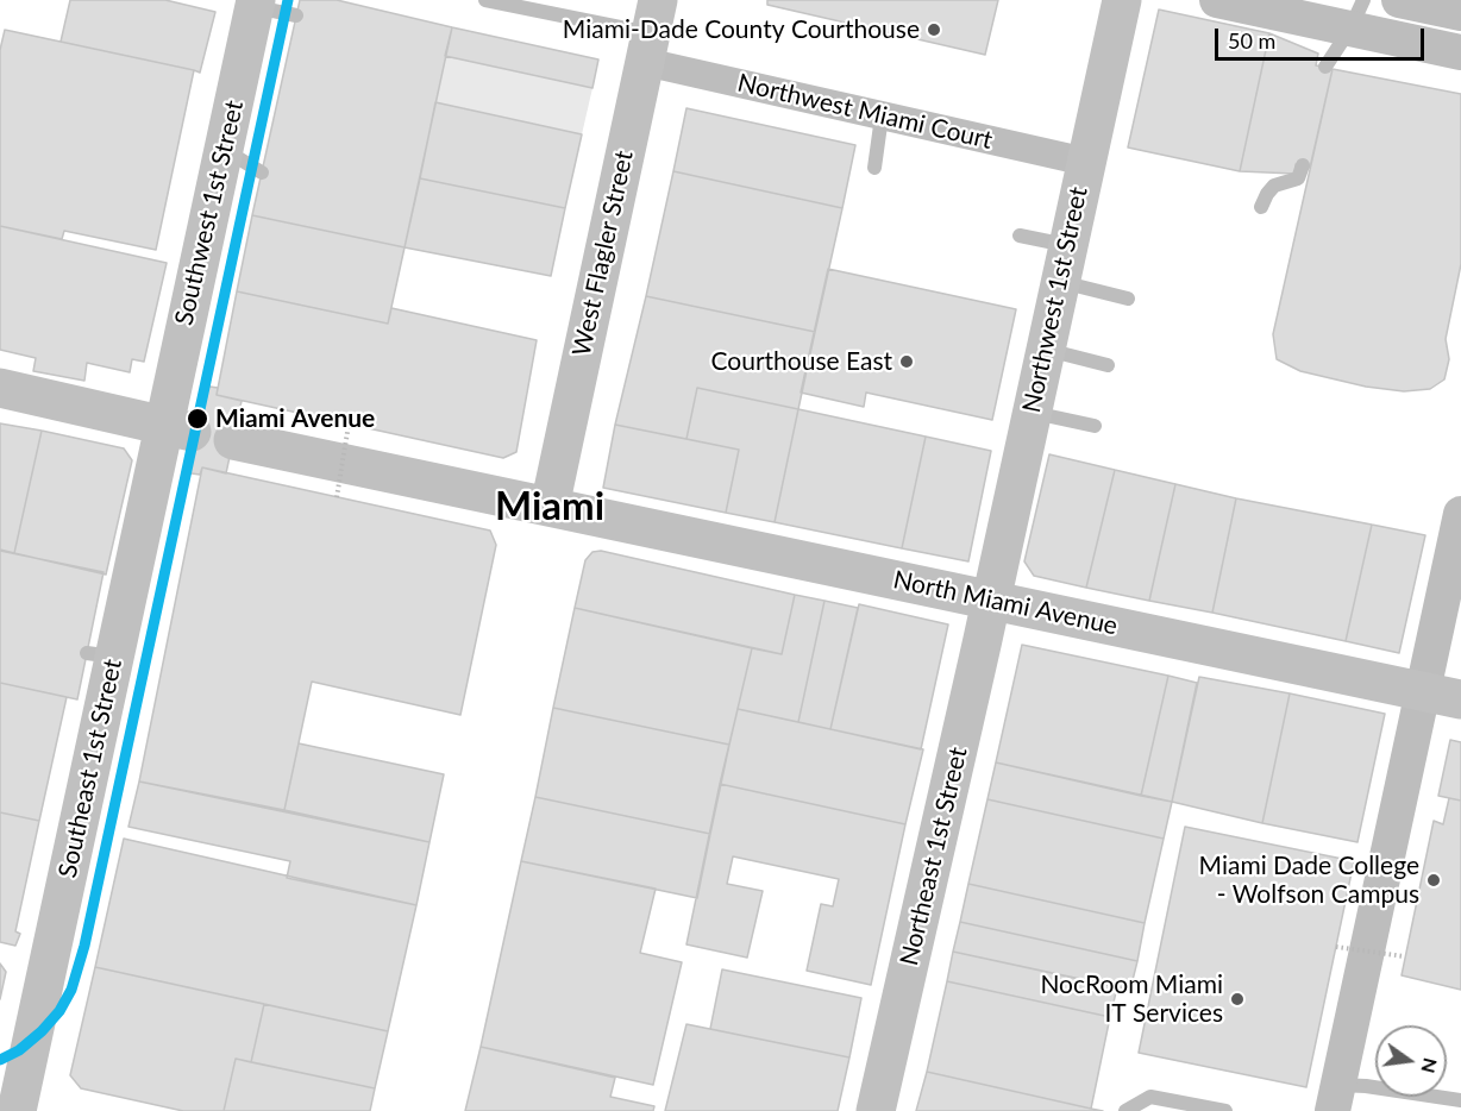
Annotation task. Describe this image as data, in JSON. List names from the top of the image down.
{
  "streets": {
    "main road": [
      "Southwest 1st Street",
      "West Flagler Street",
      "Northwest 1st Street",
      "North Miami Avenue",
      "Southeast 1st Street",
      "Northeast 1st Street"
    ],
    "street": ["Northwest Miami Court"]
  },
  "crossings": [
    ["Northwest Miami Court", "West Flagler Street"],
    ["Northwest Miami Court", "Northwest 1st Street"],
    ["Southwest 1st Street", "Southeast 1st Street"],
    ["West Flagler Street", "North Miami Avenue"],
    ["Northwest 1st Street", "North Miami Avenue"],
    ["Northwest 1st Street", "Northeast 1st Street"],
    ["North Miami Avenue", "Northeast 1st Street"]
  ],
  "districts": ["Miami"],
  "places": [
    "Miami-Dade County Courthouse",
    "Courthouse East",
    "Miami Avenue",
    "Miami Dade College - Wolfson Campus",
    "NocRoom Miami IT Services"
  ],
  "scale_bar": "50 m",
  "north": "right"
}
